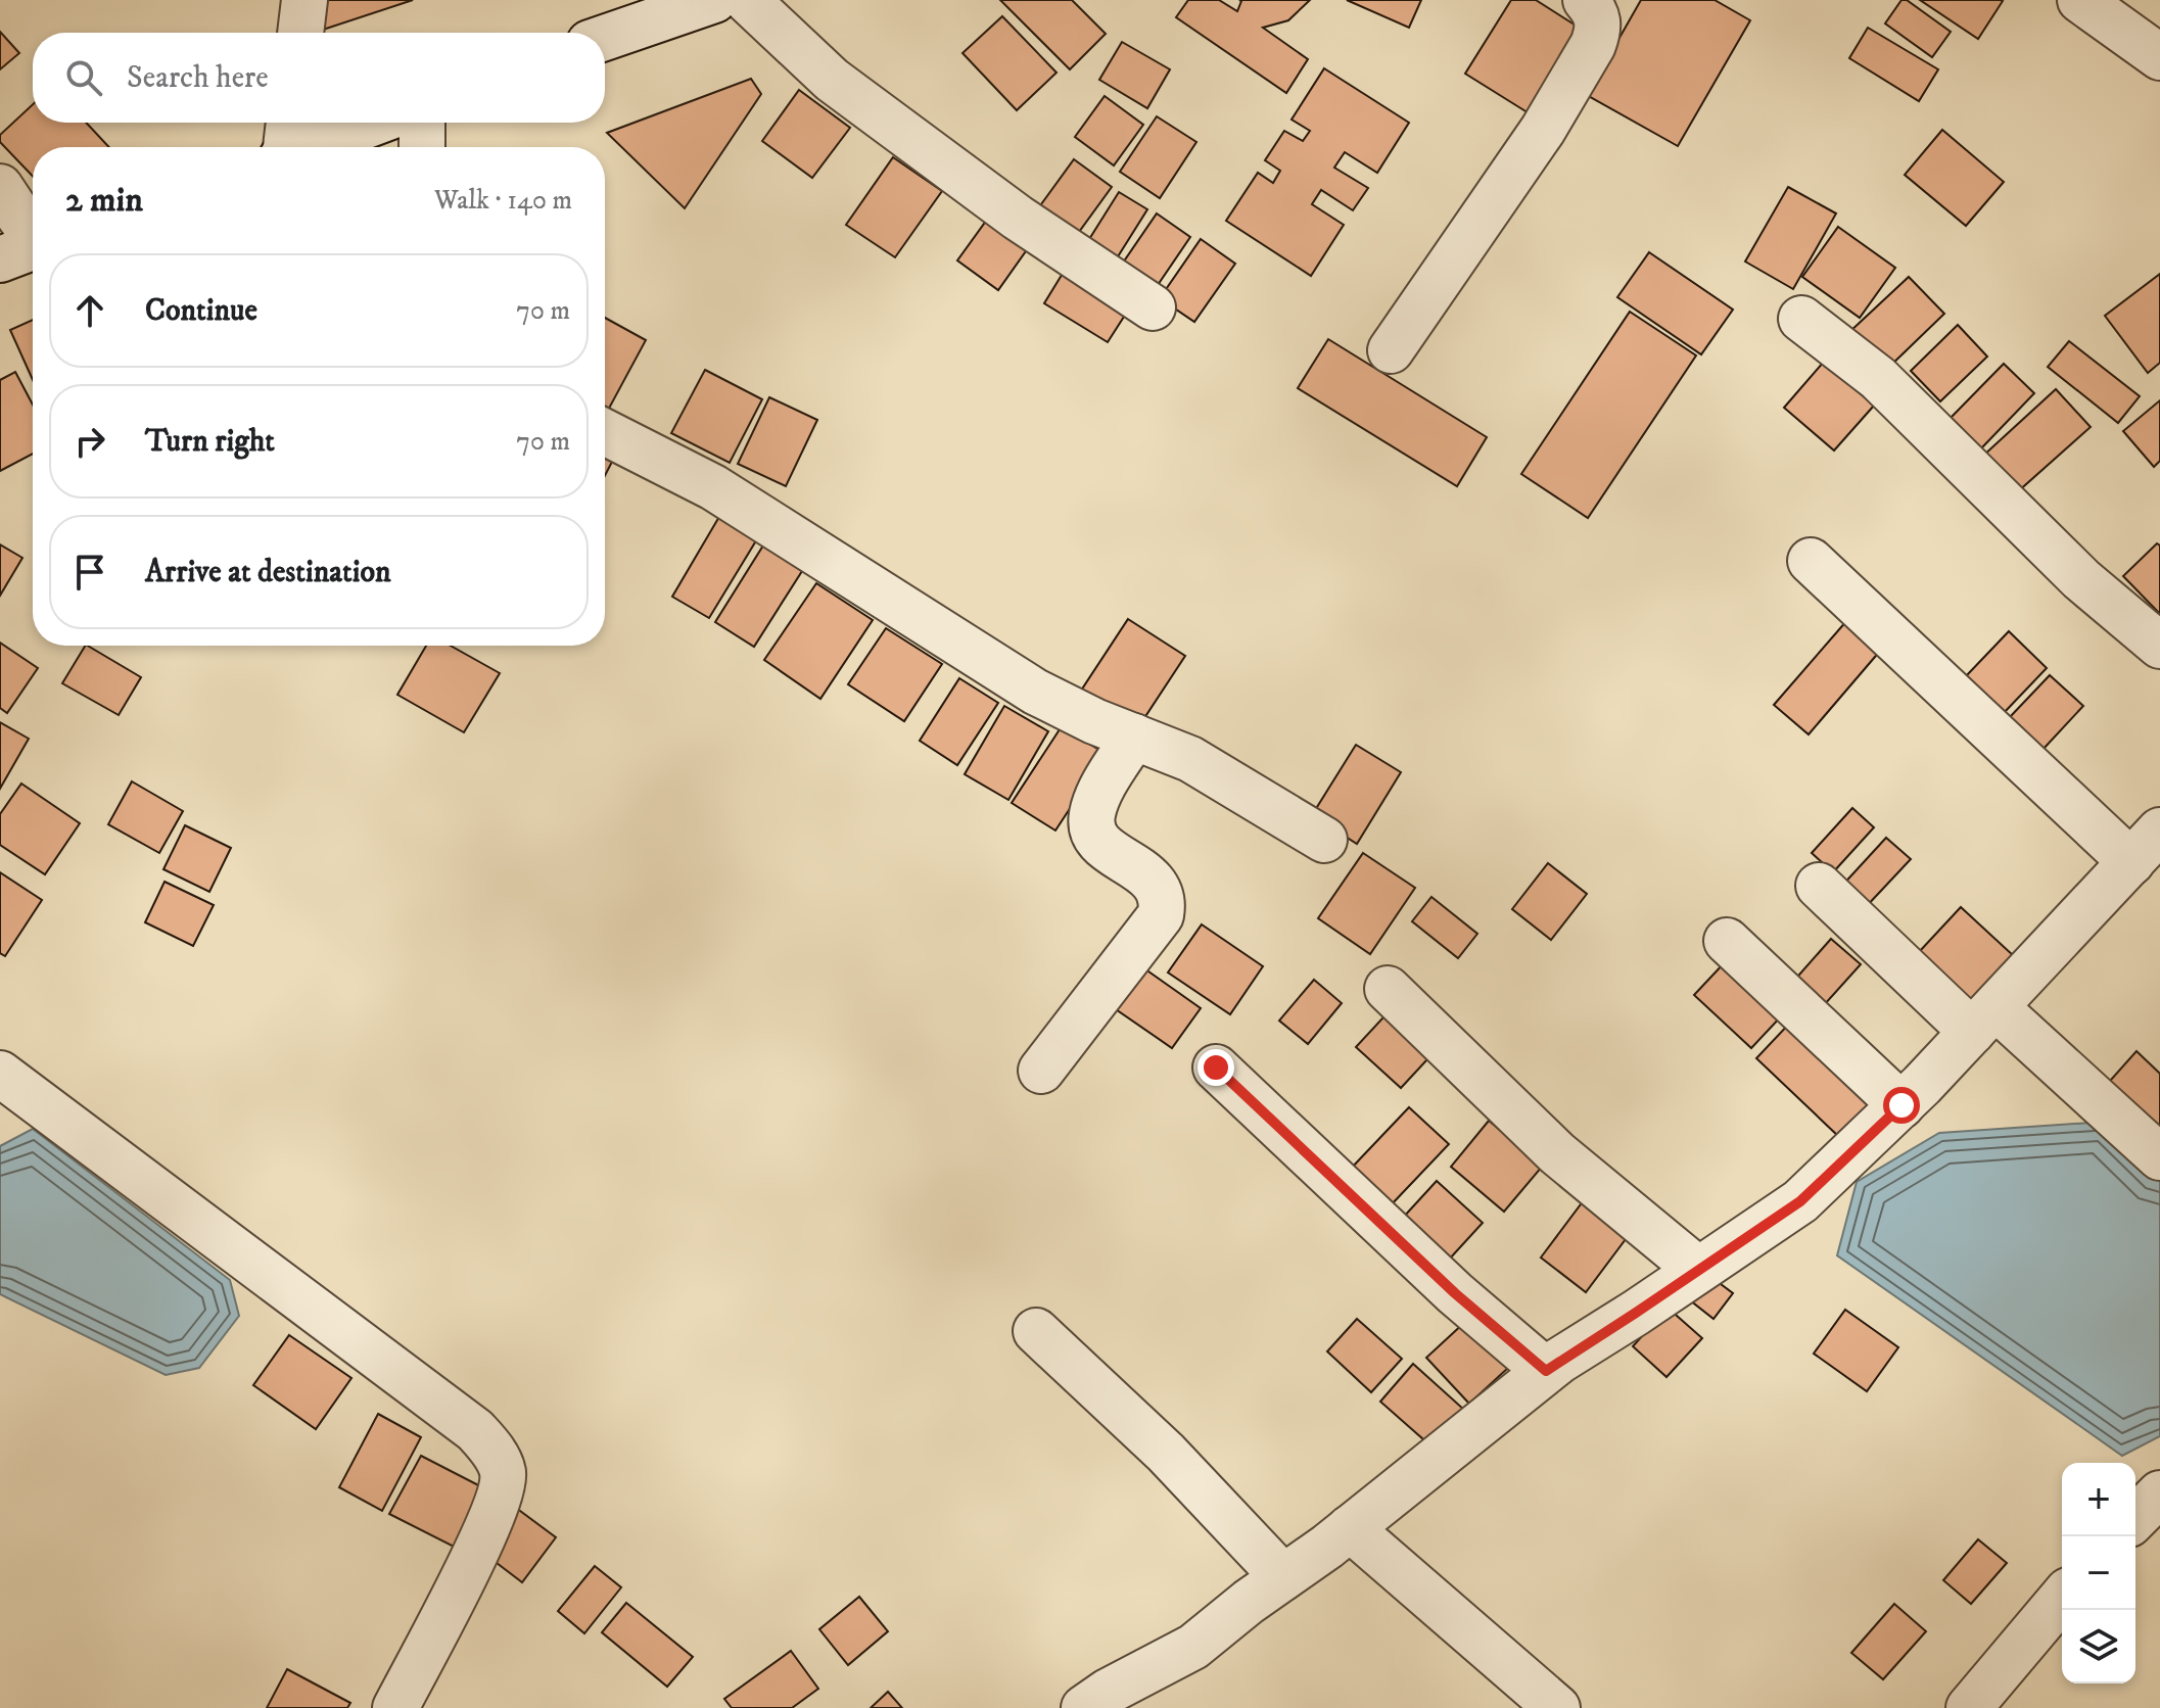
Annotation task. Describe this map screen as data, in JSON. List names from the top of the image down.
{
  "page": {
    "search": "Search here",
    "heading": ["2 min", "Walk · 140 m"],
    "list": [
      ["Continue", "70 m"],
      ["Turn right", "70 m"],
      "Arrive at destination"
    ],
    "map_buttons": ["+", "−"]
  }
}
